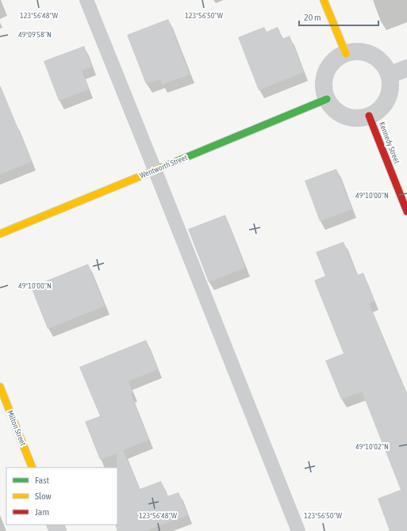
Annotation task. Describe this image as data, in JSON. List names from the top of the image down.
{
  "streets": {
    "street": ["Kennedy Street", "Wentworth Street", "Milton Street"]
  },
  "crossings": [
    ["Kennedy Street", "Wentworth Street"]
  ],
  "legend": ["Fast", "Slow", "Jam"],
  "scale_bar": "20 m",
  "coordinates": [
    "123°56'48\"W",
    "123°56'50\"W",
    "49°09'58\"N",
    "49°10'00\"N",
    "49°10'02\"N"
  ]
}
